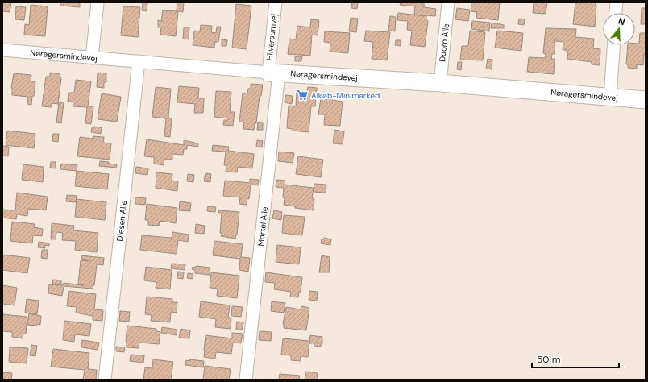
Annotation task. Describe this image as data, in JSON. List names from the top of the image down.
{
  "streets": {
    "street": [
      "Hilversumvej",
      "Doorn Alle",
      "Nøragersmindevej",
      "Diesen Alle",
      "Mortel Alle"
    ]
  },
  "crossings": [
    ["Hilversumvej", "Nøragersmindevej"],
    ["Hilversumvej", "Mortel Alle"],
    ["Doorn Alle", "Nøragersmindevej"],
    ["Nøragersmindevej", "Diesen Alle"],
    ["Nøragersmindevej", "Mortel Alle"]
  ],
  "places": {
    "supermarket": ["Alkøb-Minimarked"]
  },
  "scale_bar": "50 m",
  "north": "top"
}
